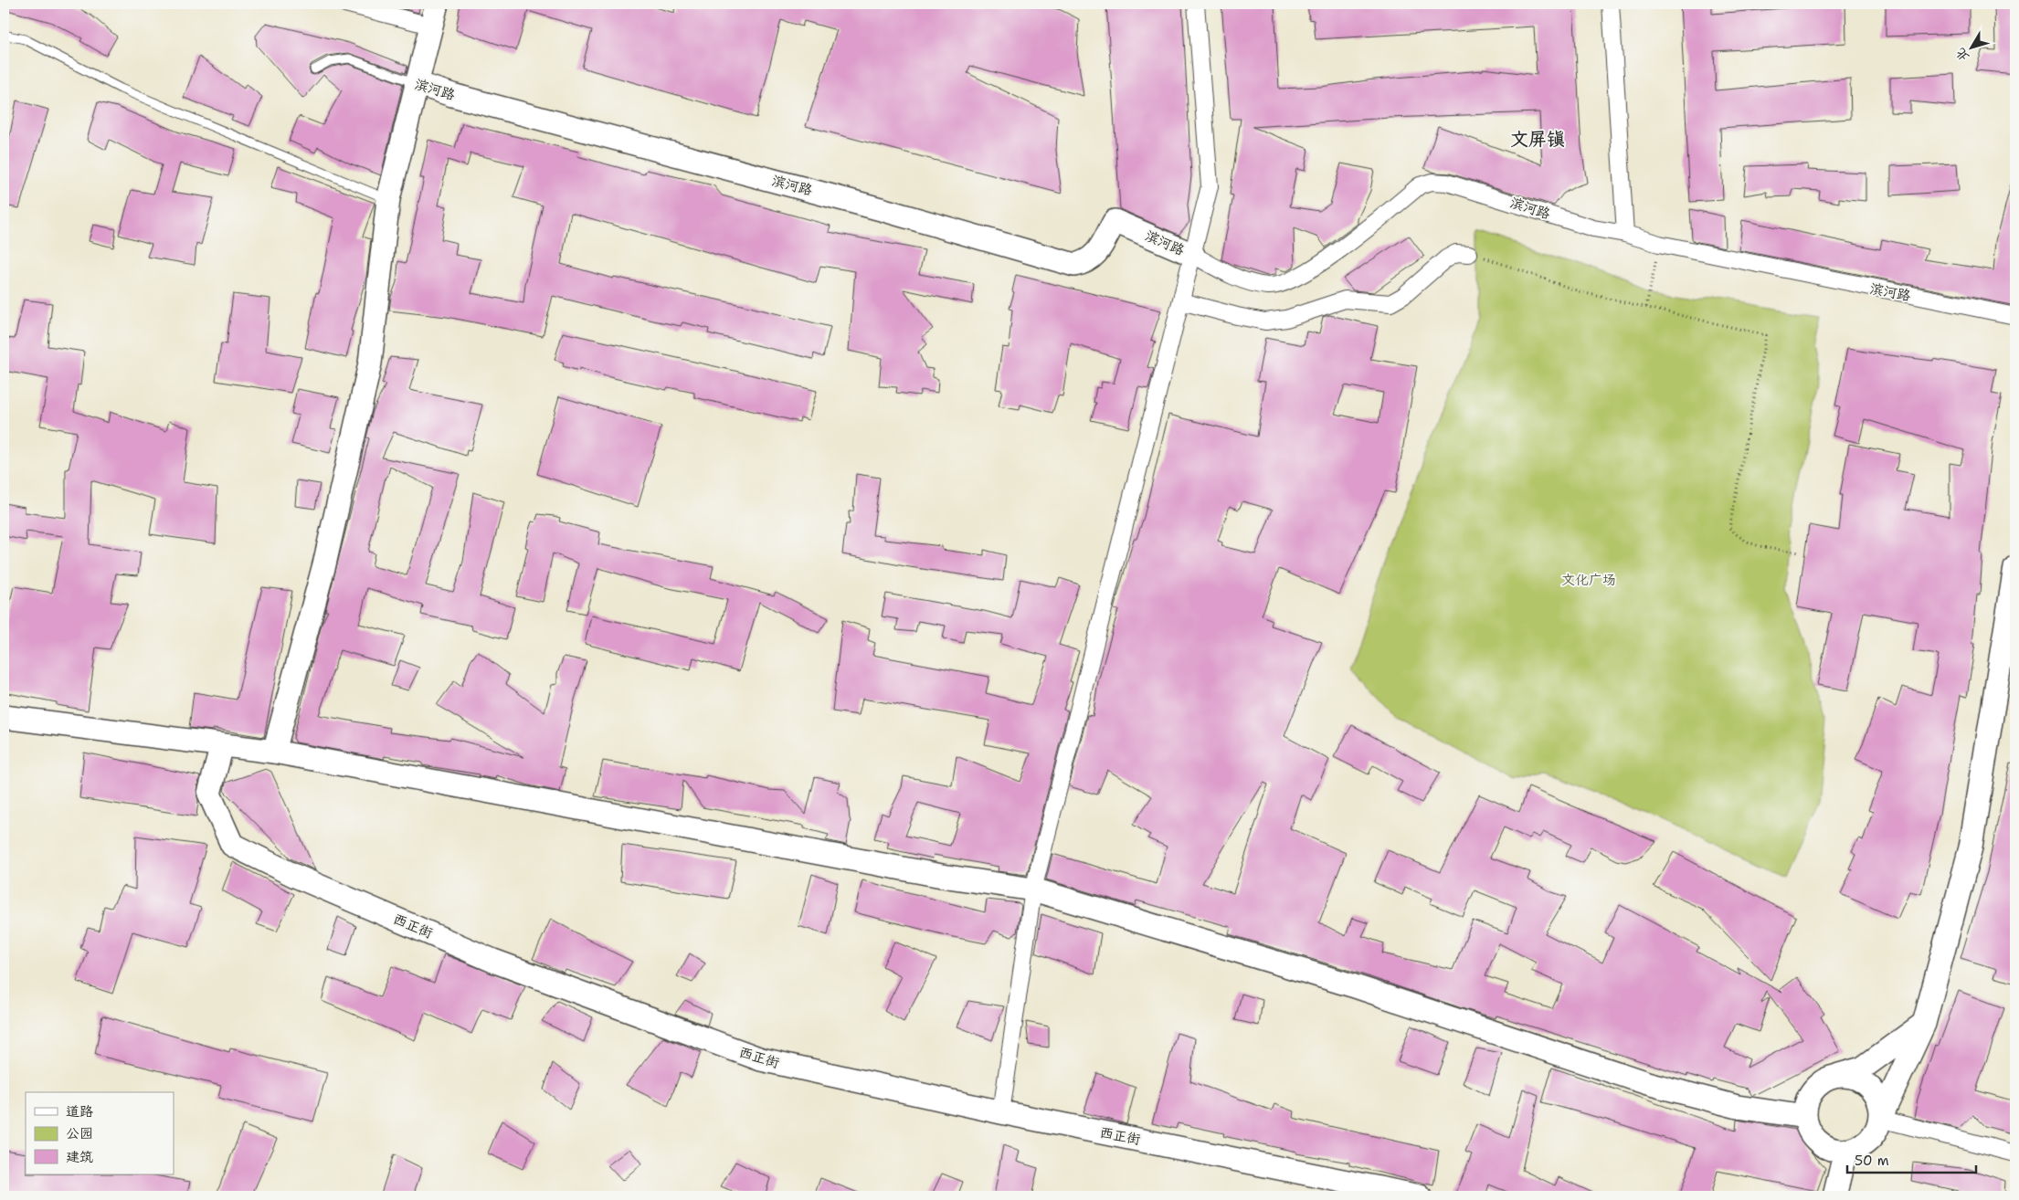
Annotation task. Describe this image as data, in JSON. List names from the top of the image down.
{
  "streets": {
    "street": ["滨河路", "西正街"]
  },
  "districts": ["文屏镇"],
  "parks": ["文化广场"],
  "legend": ["道路", "公园", "建筑"],
  "scale_bar": "50 m",
  "north": "bottom left"
}
